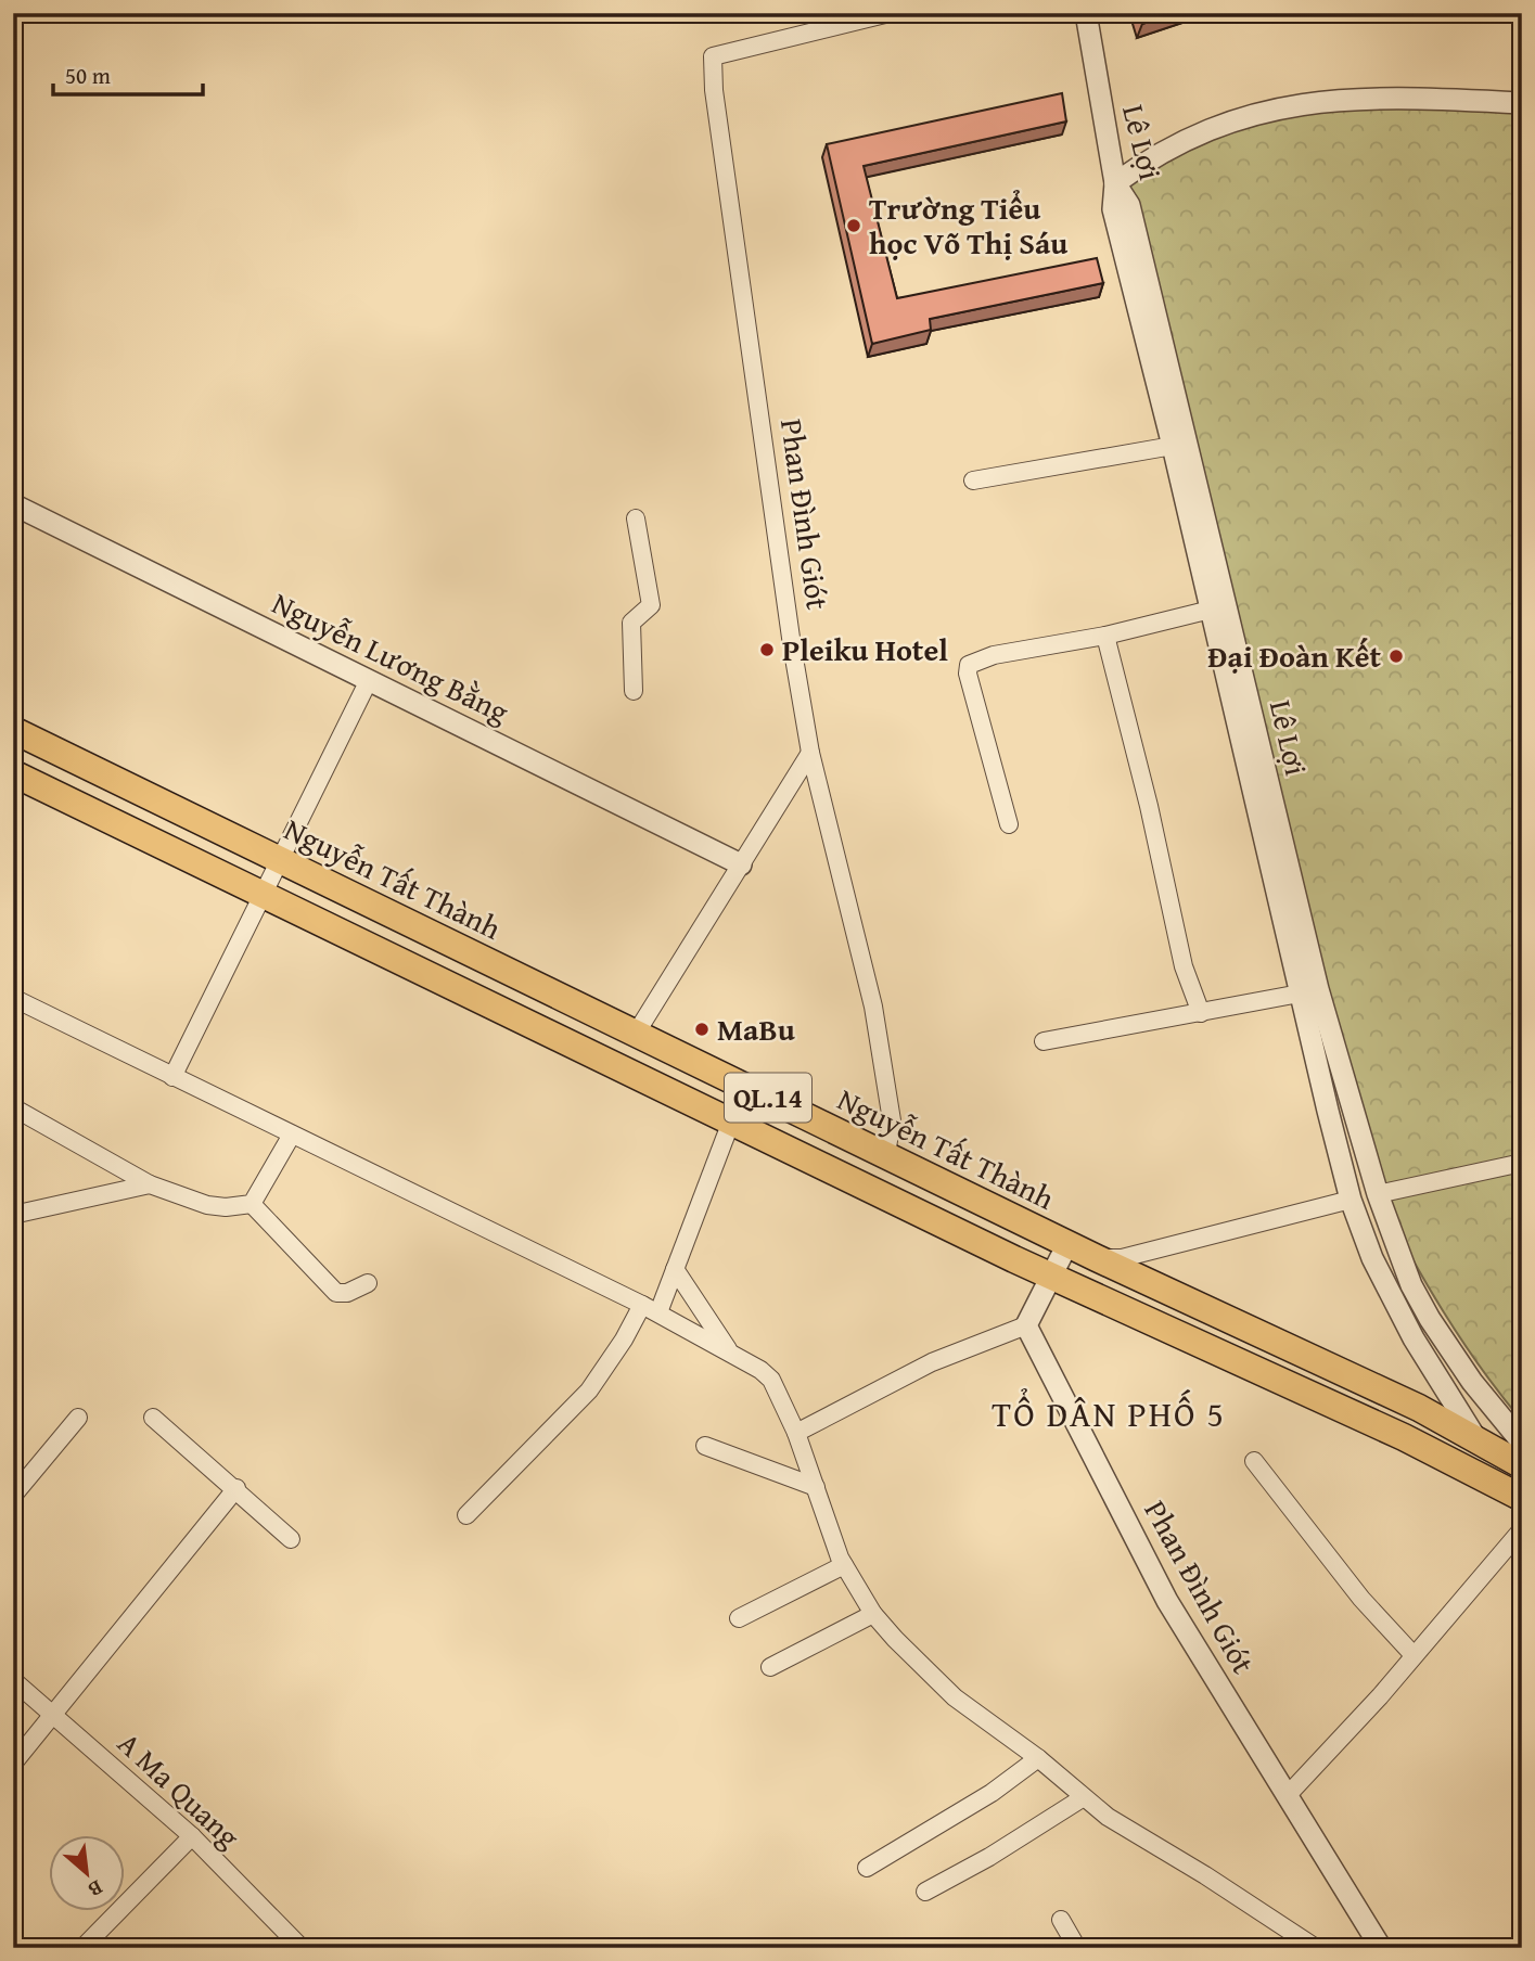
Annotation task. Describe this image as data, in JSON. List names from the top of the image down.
{
  "streets": {
    "main road": ["Nguyễn Tất Thành", "QL.14"],
    "street": [
      "Lê Lợi",
      "Phan Đình Giót",
      "Nguyễn Lương Bằng",
      "A Ma Quang"
    ]
  },
  "crossings": [
    ["Phan Đình Giót", "Nguyễn Tất Thành"]
  ],
  "districts": ["TỔ DÂN PHỐ 5"],
  "places": [
    "Trường Tiểu học Võ Thị Sáu",
    "Pleiku Hotel",
    "Đại Đoàn Kết",
    "MaBu"
  ],
  "scale_bar": "50 m",
  "north": "bottom right"
}
